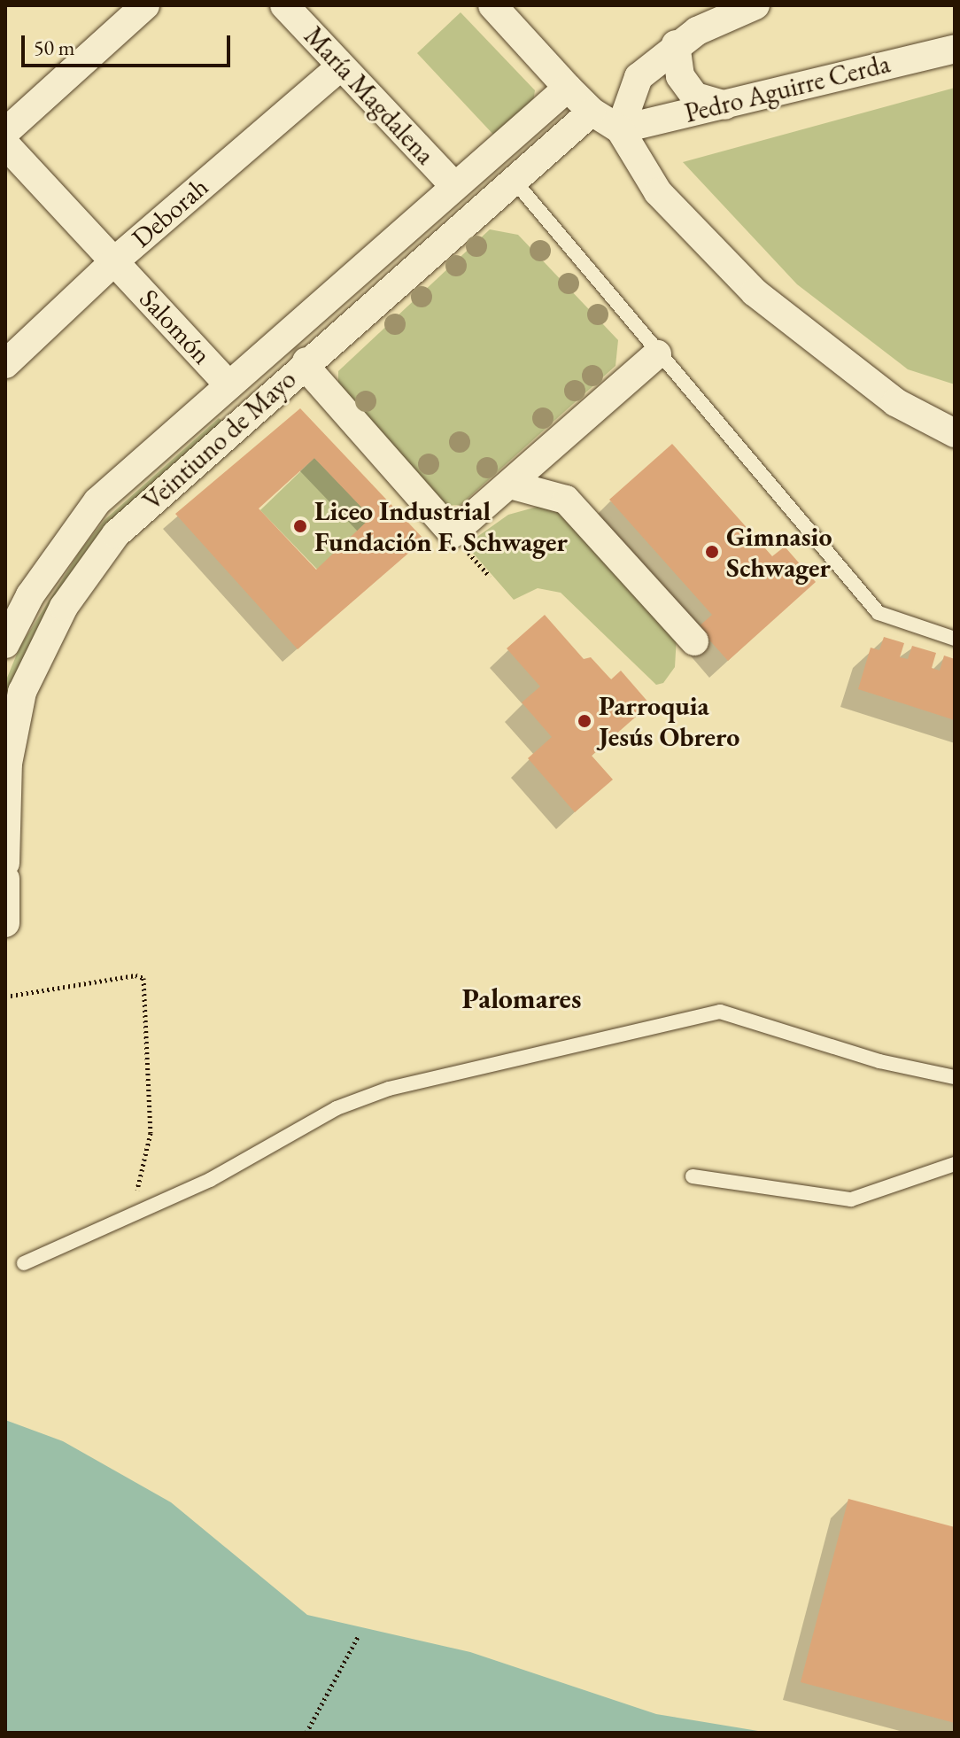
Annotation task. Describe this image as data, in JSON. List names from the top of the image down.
{
  "streets": {
    "street": [
      "Pedro Aguirre Cerda",
      "María Magdalena",
      "Deborah",
      "Salomón",
      "Veintiuno de Mayo"
    ]
  },
  "crossings": [
    ["María Magdalena", "Deborah"],
    ["María Magdalena", "Veintiuno de Mayo"],
    ["Deborah", "Salomón"],
    ["Salomón", "Veintiuno de Mayo"]
  ],
  "districts": ["Palomares"],
  "places": ["Liceo Industrial Fundación F. Schwager", "Gimnasio Schwager", "Parroquia Jesús Obrero"],
  "scale_bar": "50 m"
}
